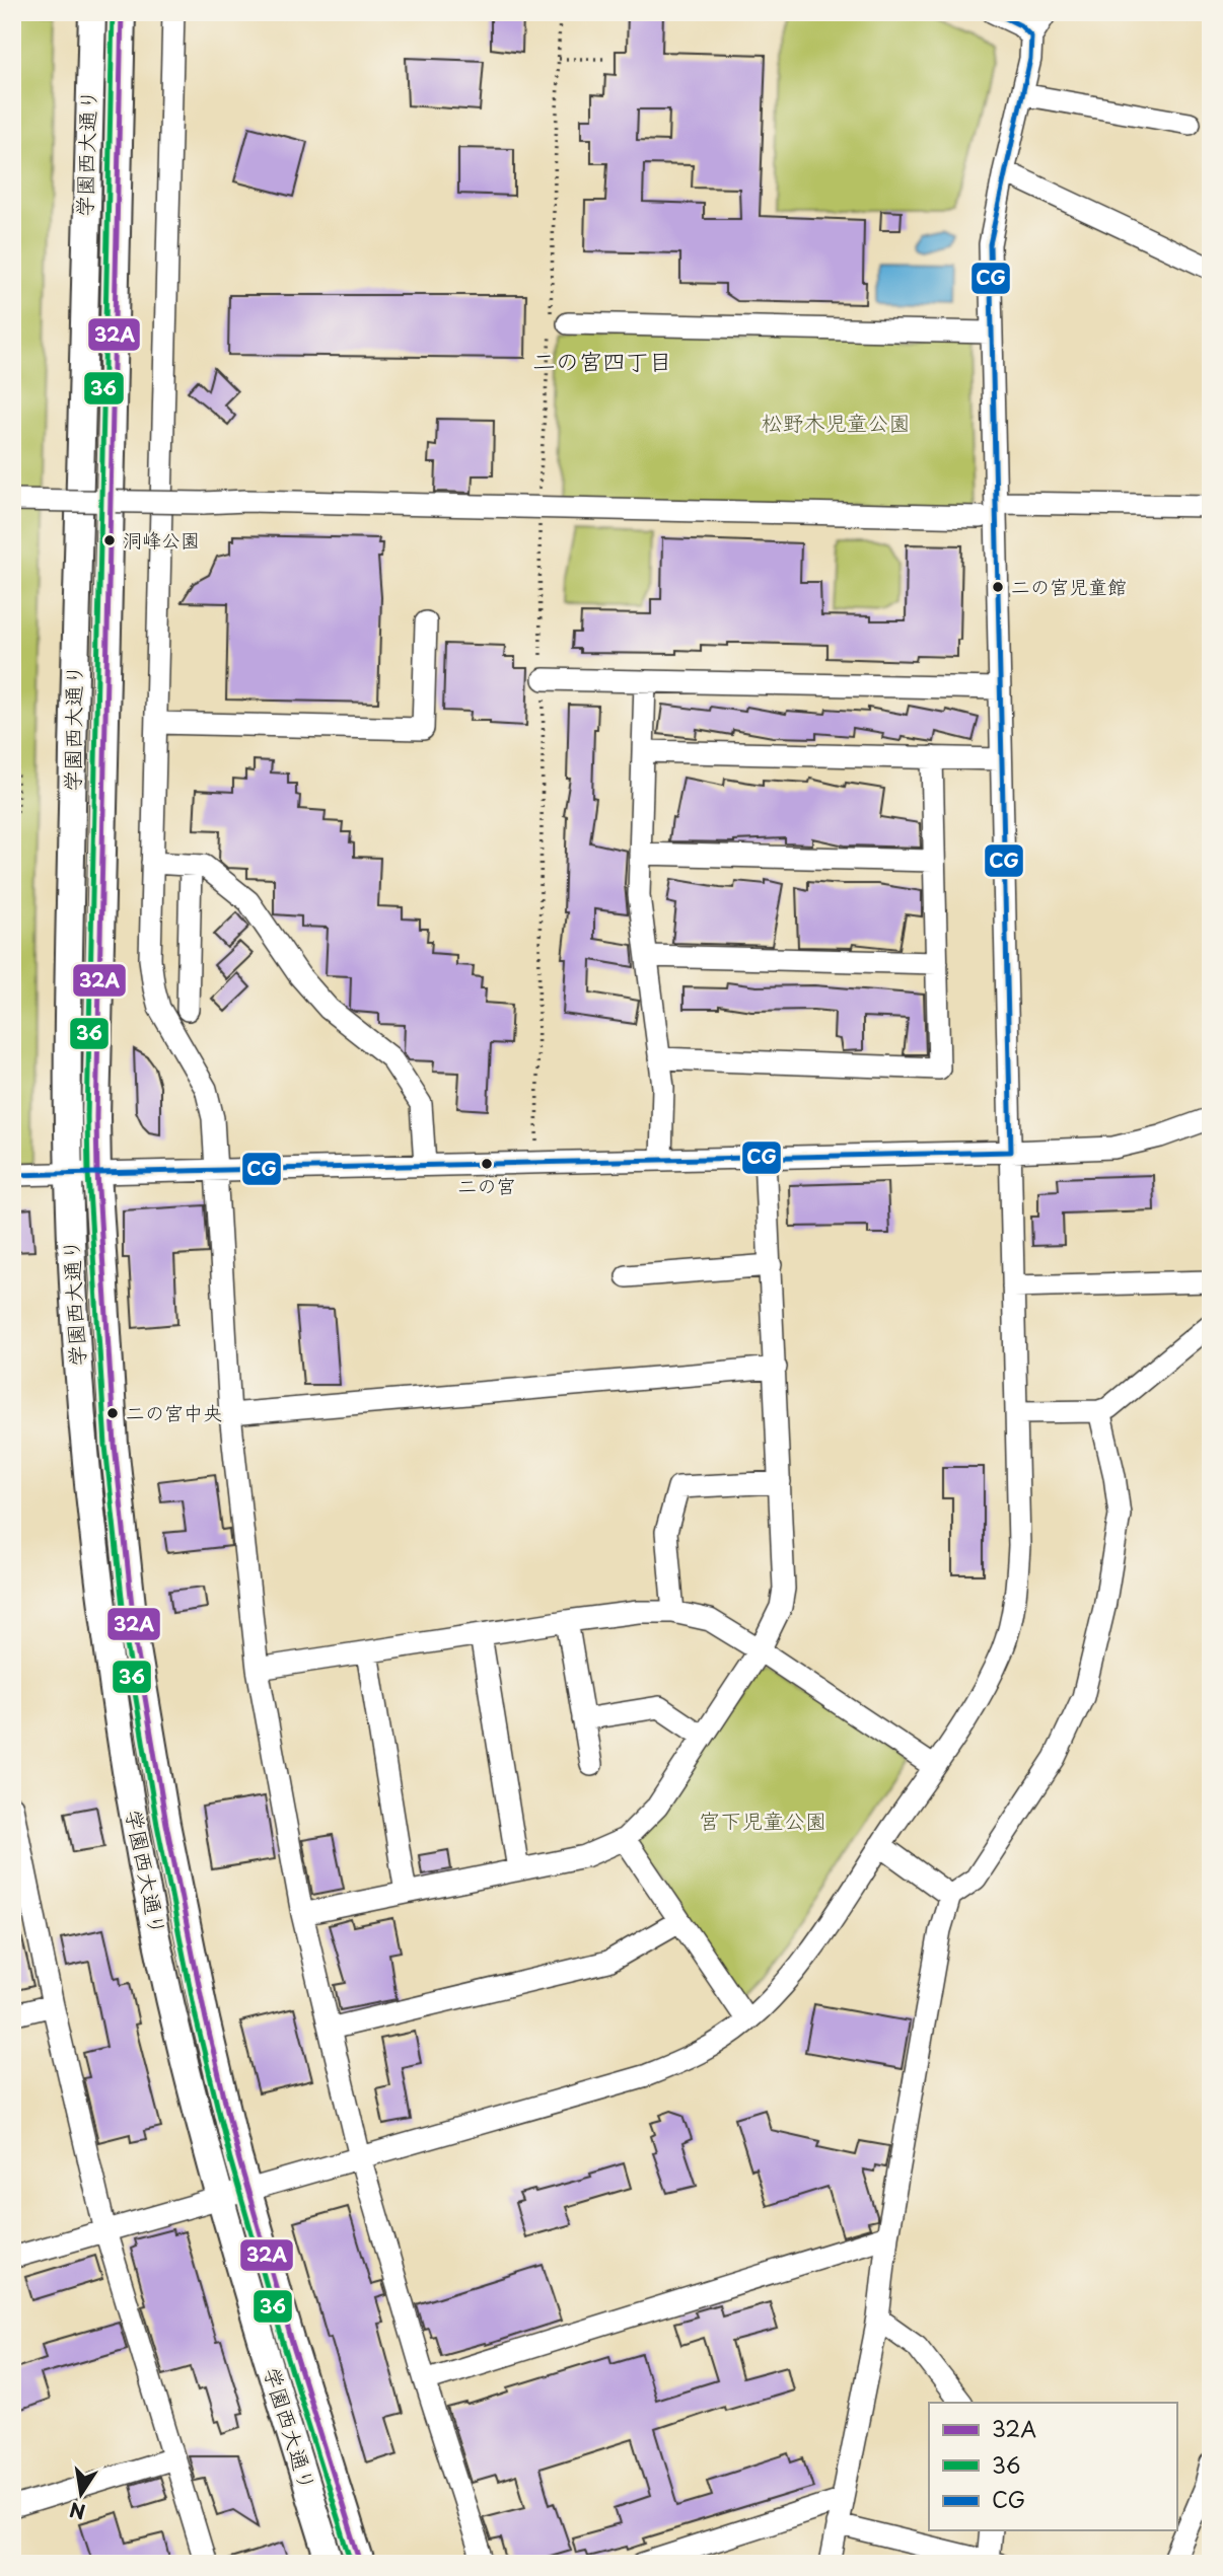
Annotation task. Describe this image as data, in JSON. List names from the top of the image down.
{
  "streets": {
    "main road": ["学園西大通り"]
  },
  "districts": ["二の宮四丁目"],
  "parks": ["松野木児童公園", "宮下児童公園"],
  "places": [
    "洞峰公園",
    "二の宮児童館",
    "二の宮",
    "二の宮中央"
  ],
  "lines": ["transit line 32A", "transit line 36", "transit line CG"],
  "legend": ["32A", "36", "CG"],
  "north": "bottom"
}
